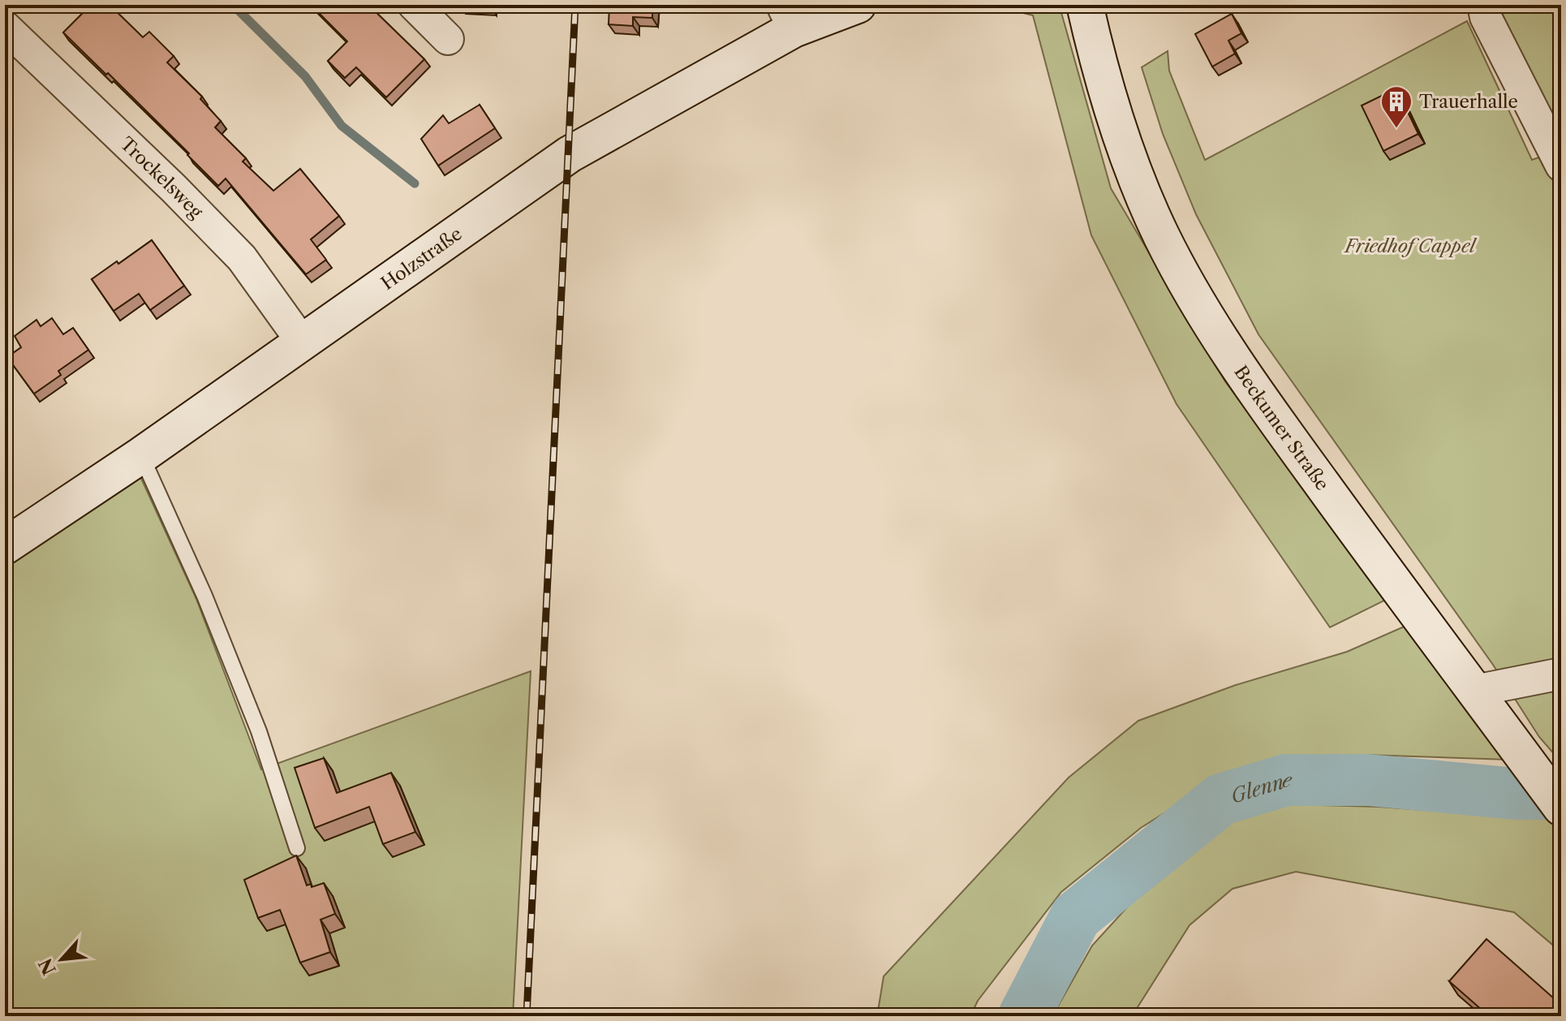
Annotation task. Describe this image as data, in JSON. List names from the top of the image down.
{
  "streets": {
    "main road": ["Holzstraße", "Beckumer Straße"],
    "street": ["Trockelsweg"]
  },
  "crossings": [
    ["Trockelsweg", "Holzstraße"]
  ],
  "water": ["Glenne"],
  "parks": ["Friedhof Cappel"],
  "places": {
    "building": ["Trauerhalle"]
  },
  "north": "bottom left"
}
